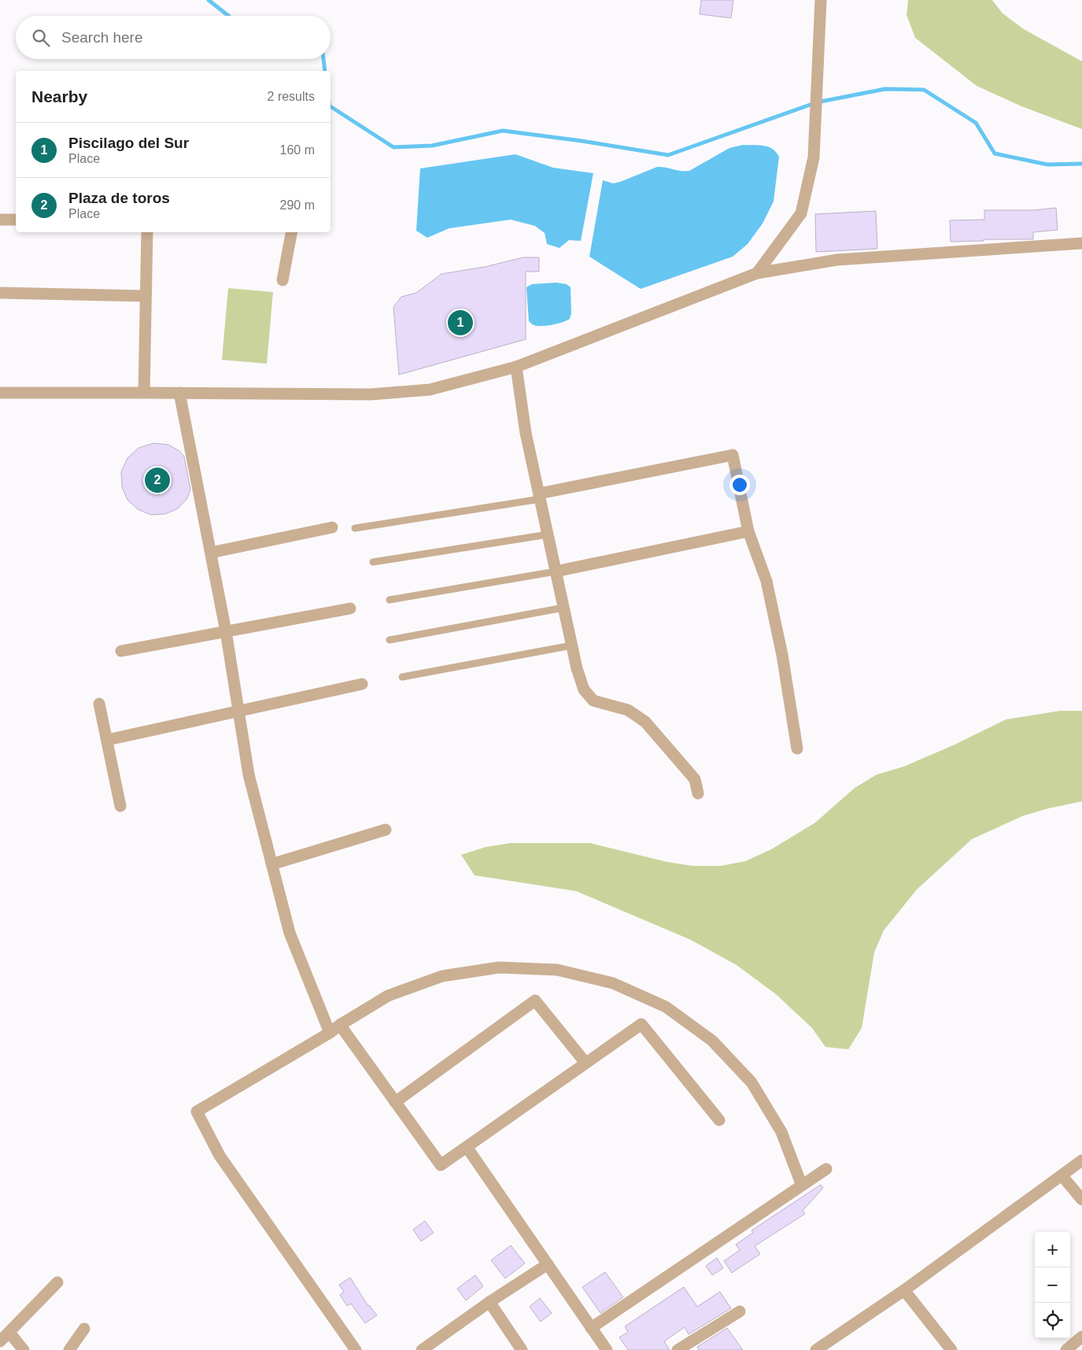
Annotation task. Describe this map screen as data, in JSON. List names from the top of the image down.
{
  "page": {
    "search": "Search here",
    "heading": ["Nearby", "2 results"],
    "list": [
      {
        "mark": "1",
        "name": "Piscilago del Sur",
        "note": "Place",
        "value": "160 m"
      },
      {
        "mark": "2",
        "name": "Plaza de toros",
        "note": "Place",
        "value": "290 m"
      }
    ],
    "pins": ["1", "2"],
    "map_buttons": ["+", "−"]
  }
}
